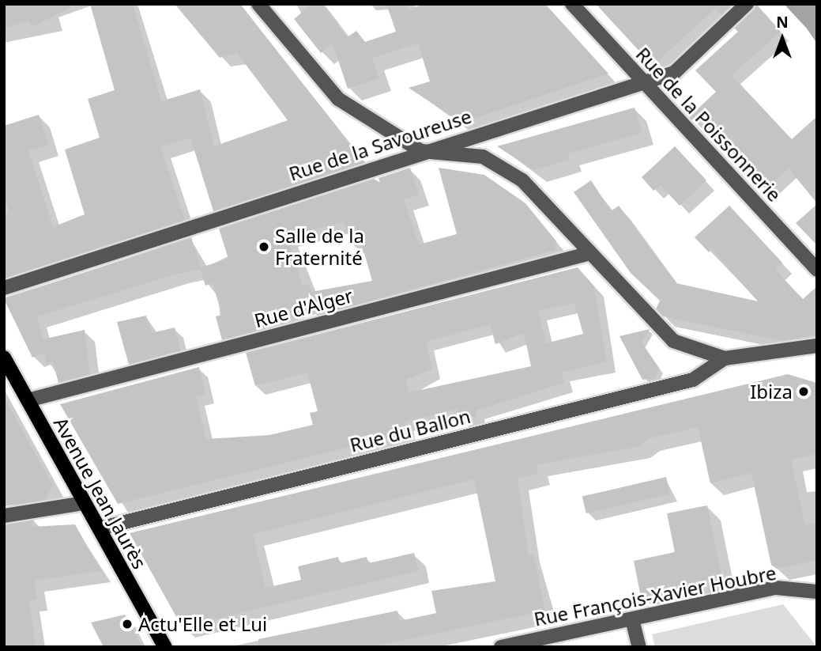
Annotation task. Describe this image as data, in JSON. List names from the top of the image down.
{
  "streets": {
    "main road": ["Avenue Jean Jaurès"],
    "street": [
      "Rue de la Poissonnerie",
      "Rue de la Savoureuse",
      "Rue d'Alger",
      "Rue du Ballon",
      "Rue François-Xavier Houbre"
    ]
  },
  "crossings": [
    ["Rue de la Poissonnerie", "Rue de la Savoureuse"],
    ["Rue d'Alger", "Avenue Jean Jaurès"],
    ["Rue du Ballon", "Avenue Jean Jaurès"]
  ],
  "places": ["Salle de la Fraternité", "Ibiza", "Actu'Elle et Lui"],
  "north": "top"
}
